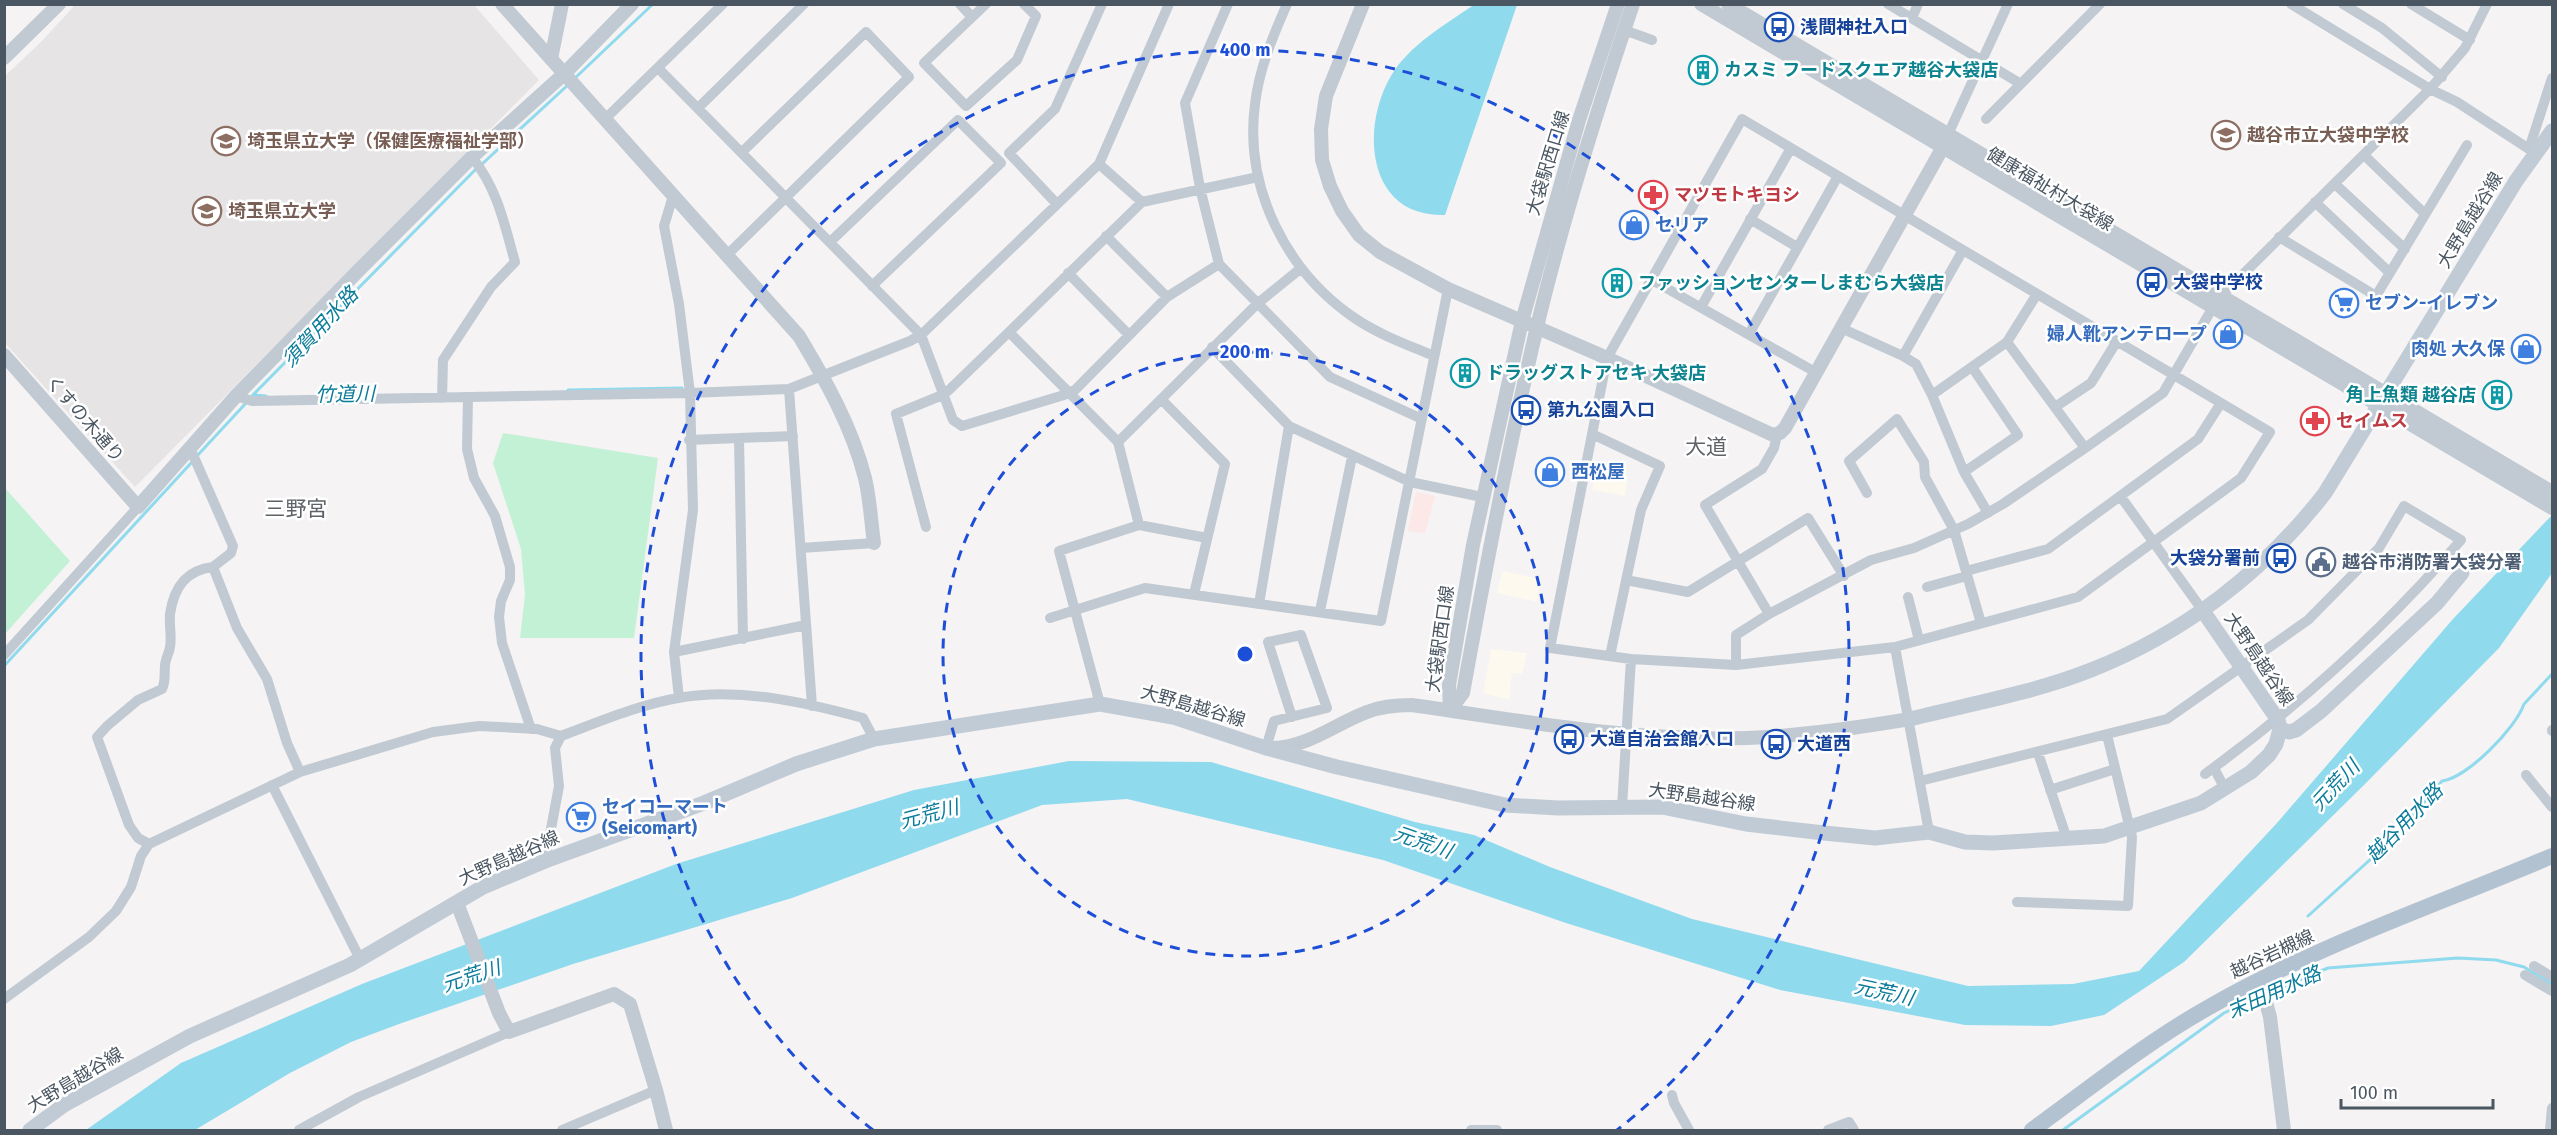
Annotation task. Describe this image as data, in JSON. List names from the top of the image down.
{
  "streets": {
    "main road": ["大野島越谷線", "越谷岩槻線"],
    "street": ["大袋駅西口線", "健康福祉村大袋線", "くすの木通り"]
  },
  "crossings": [
    ["健康福祉村大袋線", "大野島越谷線"]
  ],
  "districts": ["大道", "三野宮"],
  "water": [
    "須賀用水路",
    "竹道川",
    "元荒川",
    "越谷用水路",
    "末田用水路"
  ],
  "places": {
    "bus stop": [
      "浅間神社入口",
      "大袋中学校",
      "第九公園入口",
      "大袋分署前",
      "大道自治会館入口",
      "大道西"
    ],
    "building": [
      "カスミ フードスクエア越谷大袋店",
      "ファッションセンターしまむら大袋店",
      "ドラッグストアセキ 大袋店",
      "角上魚類 越谷店"
    ],
    "school or university": ["越谷市立大袋中学校", "埼玉県立大学（保健医療福祉学部）", "埼玉県立大学"],
    "pharmacy": ["マツモトキヨシ", "セイムス"],
    "shop": [
      "セリア",
      "婦人靴アンテロープ",
      "肉処 大久保",
      "西松屋"
    ],
    "supermarket": ["セブン-イレブン", "セイコーマート (Seicomart)"],
    "public building": ["越谷市消防署大袋分署"]
  },
  "scale_bar": "100 m",
  "rings": ["400 m", "200 m"]
}
